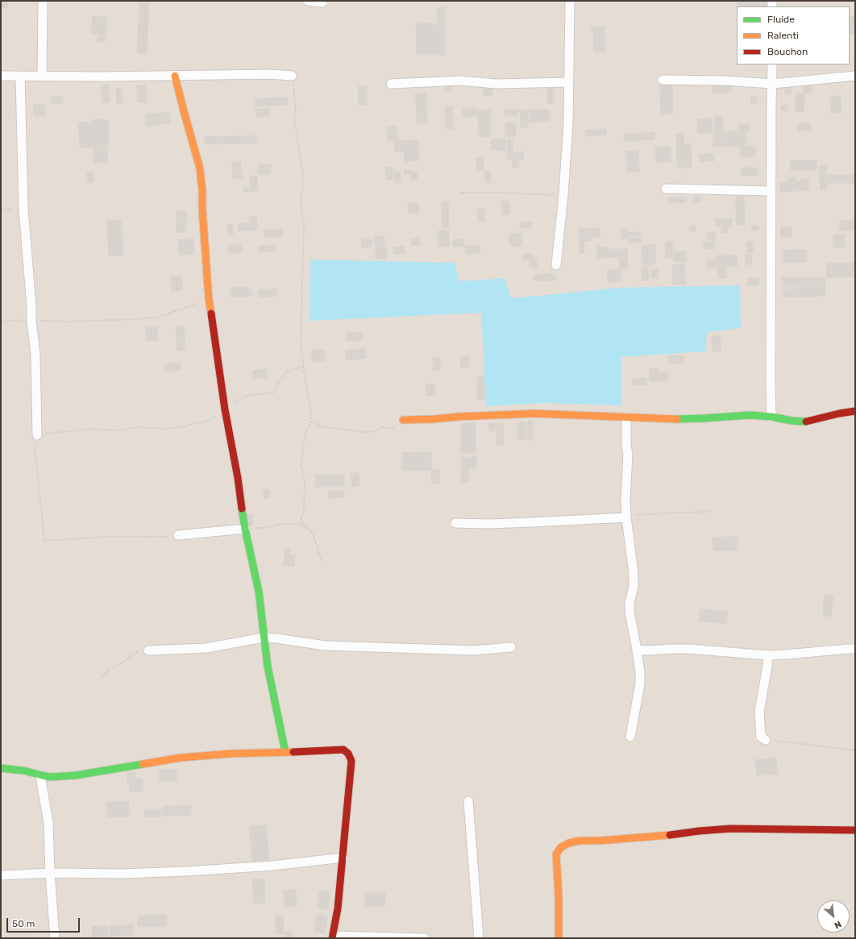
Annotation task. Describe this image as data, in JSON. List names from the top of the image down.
{
  "legend": ["Fluide", "Ralenti", "Bouchon"],
  "scale_bar": "50 m",
  "north": "bottom right"
}
